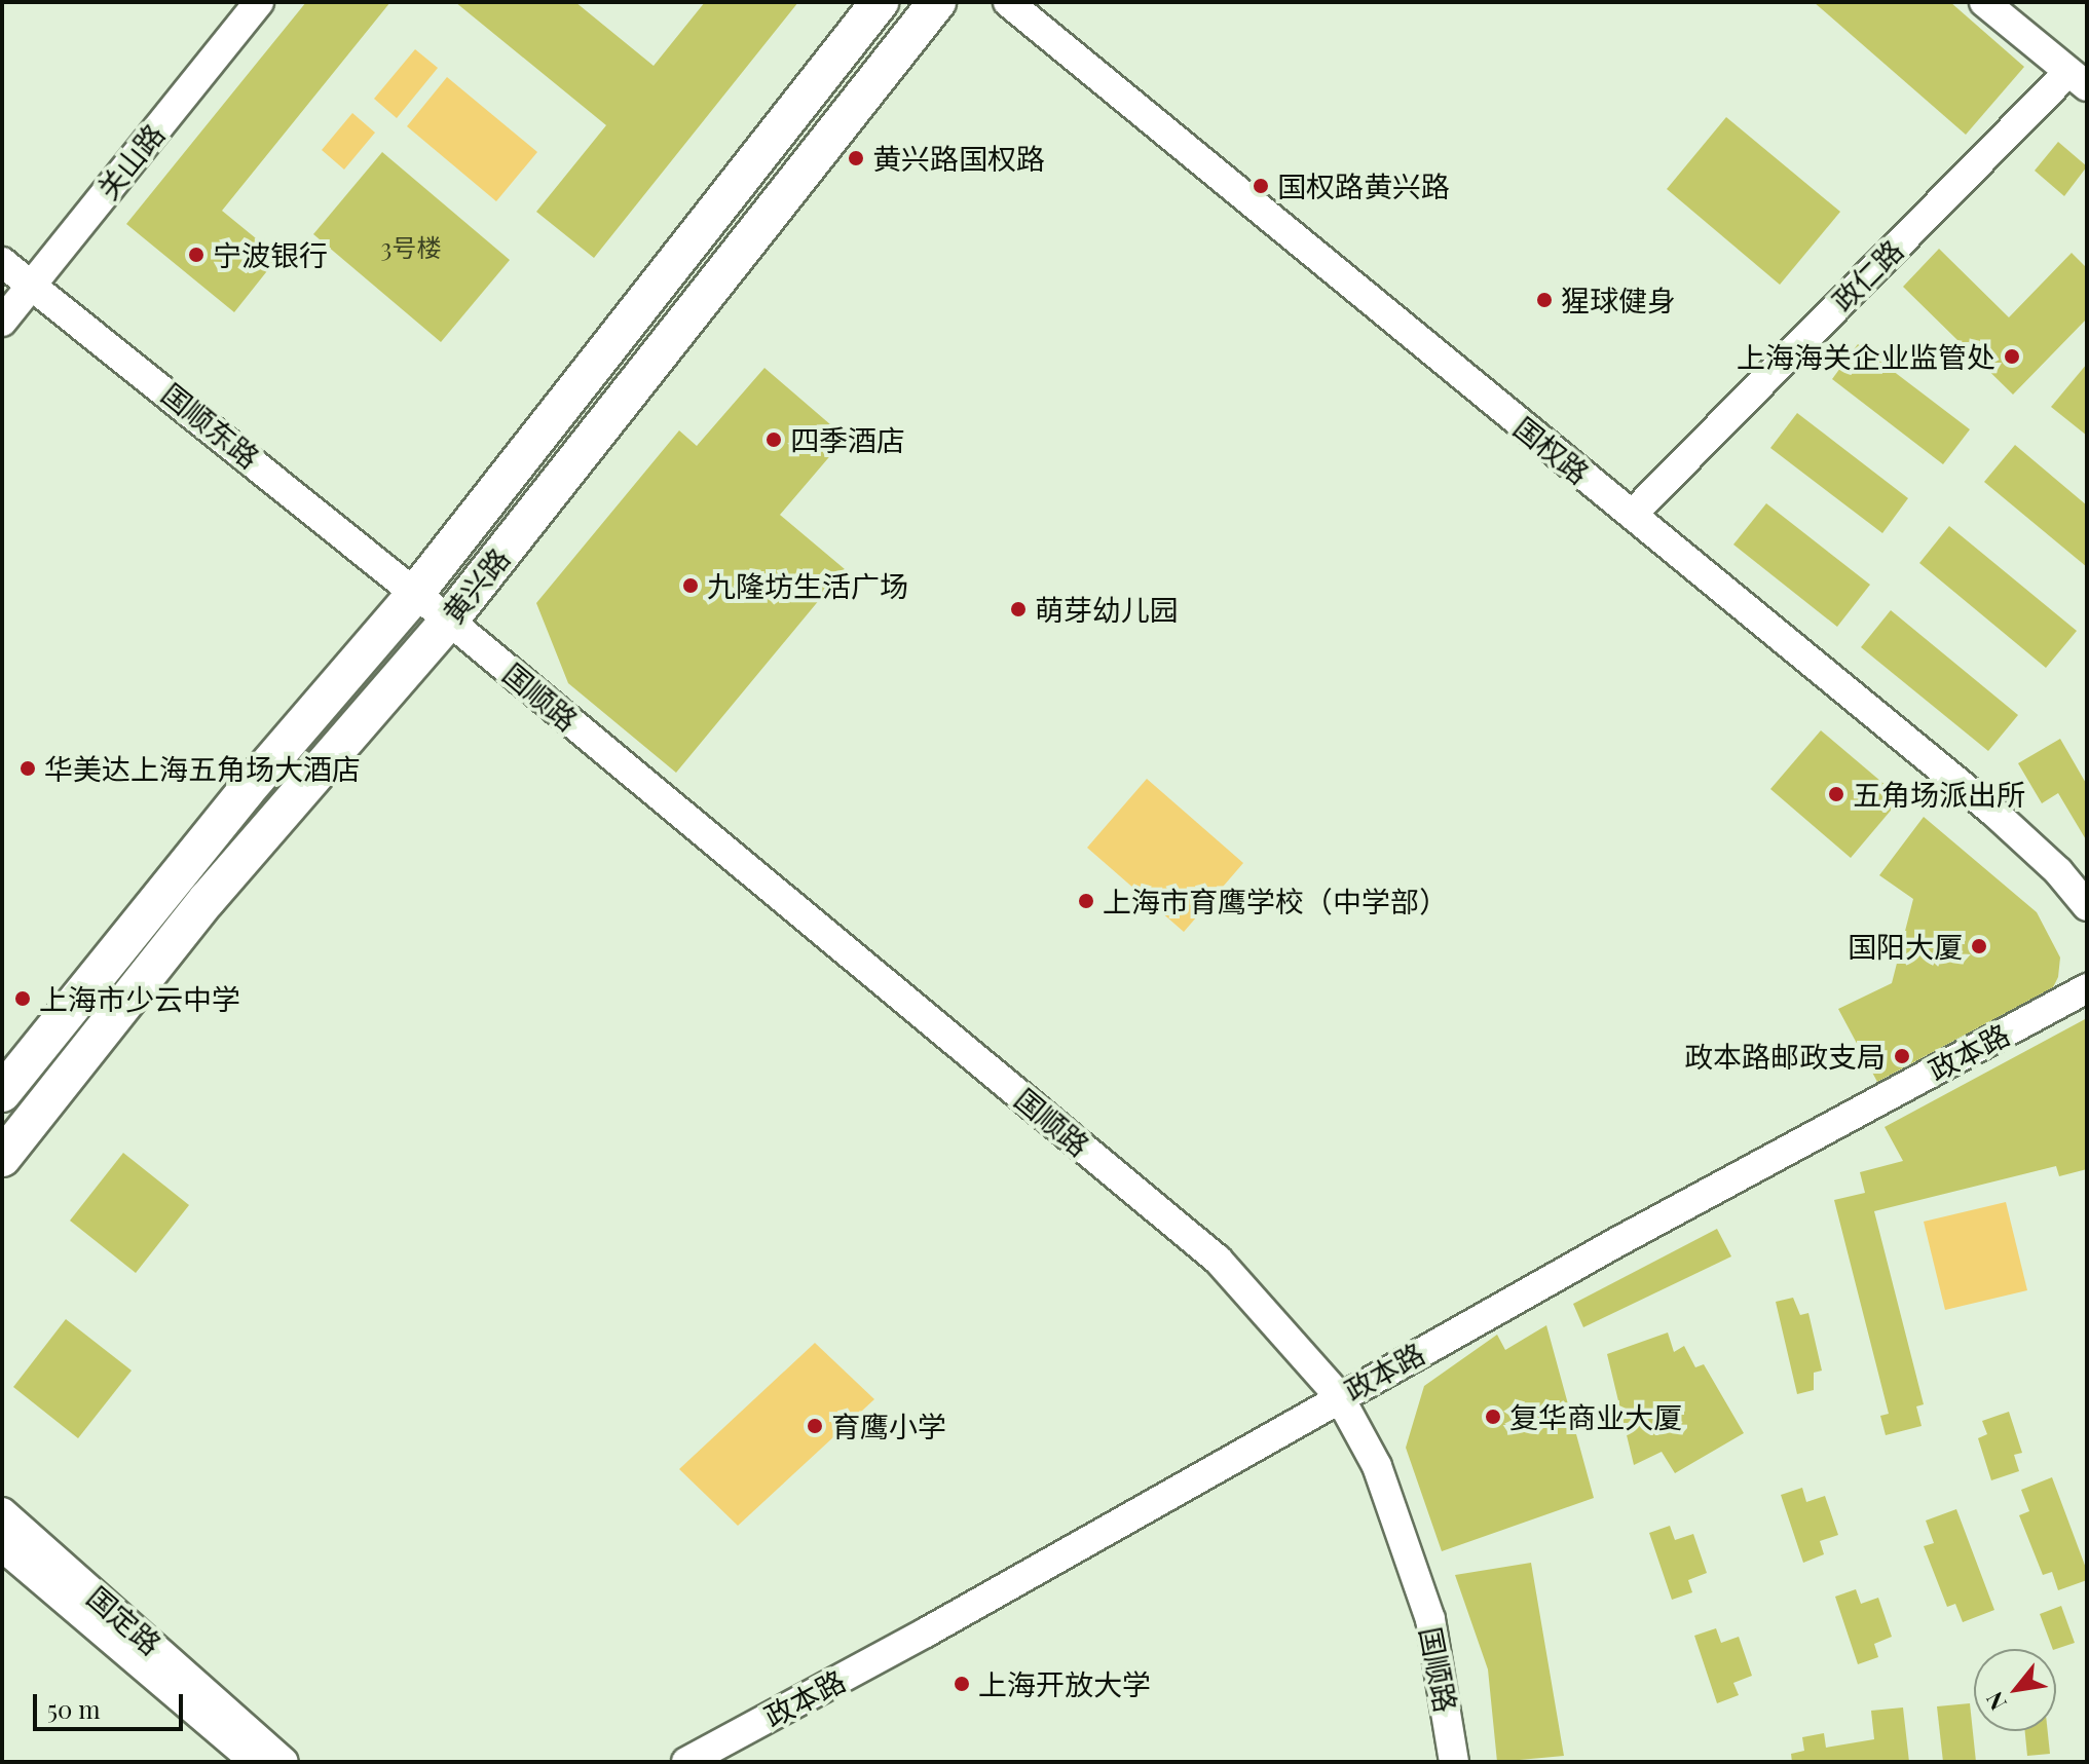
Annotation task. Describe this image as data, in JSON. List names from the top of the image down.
{
  "streets": {
    "main road": ["黄兴路"],
    "street": [
      "关山路",
      "政仁路",
      "国顺东路",
      "国权路",
      "国顺路",
      "政本路",
      "国定路"
    ]
  },
  "crossings": [
    ["关山路", "国顺东路"],
    ["政仁路", "国权路"],
    ["国顺东路", "黄兴路"],
    ["国顺东路", "国顺路"],
    ["黄兴路", "国顺路"],
    ["国顺路", "政本路"]
  ],
  "places": [
    "黄兴路国权路",
    "国权路黄兴路",
    "宁波银行",
    "猩球健身",
    "上海海关企业监管处",
    "四季酒店",
    "九隆坊生活广场",
    "萌芽幼儿园",
    "华美达上海五角场大酒店",
    "五角场派出所",
    "上海市育鹰学校（中学部）",
    "国阳大厦",
    "上海市少云中学",
    "政本路邮政支局",
    "复华商业大厦",
    "育鹰小学",
    "上海开放大学"
  ],
  "house_numbers": ["3号楼"],
  "scale_bar": "50 m",
  "north": "bottom left"
}
